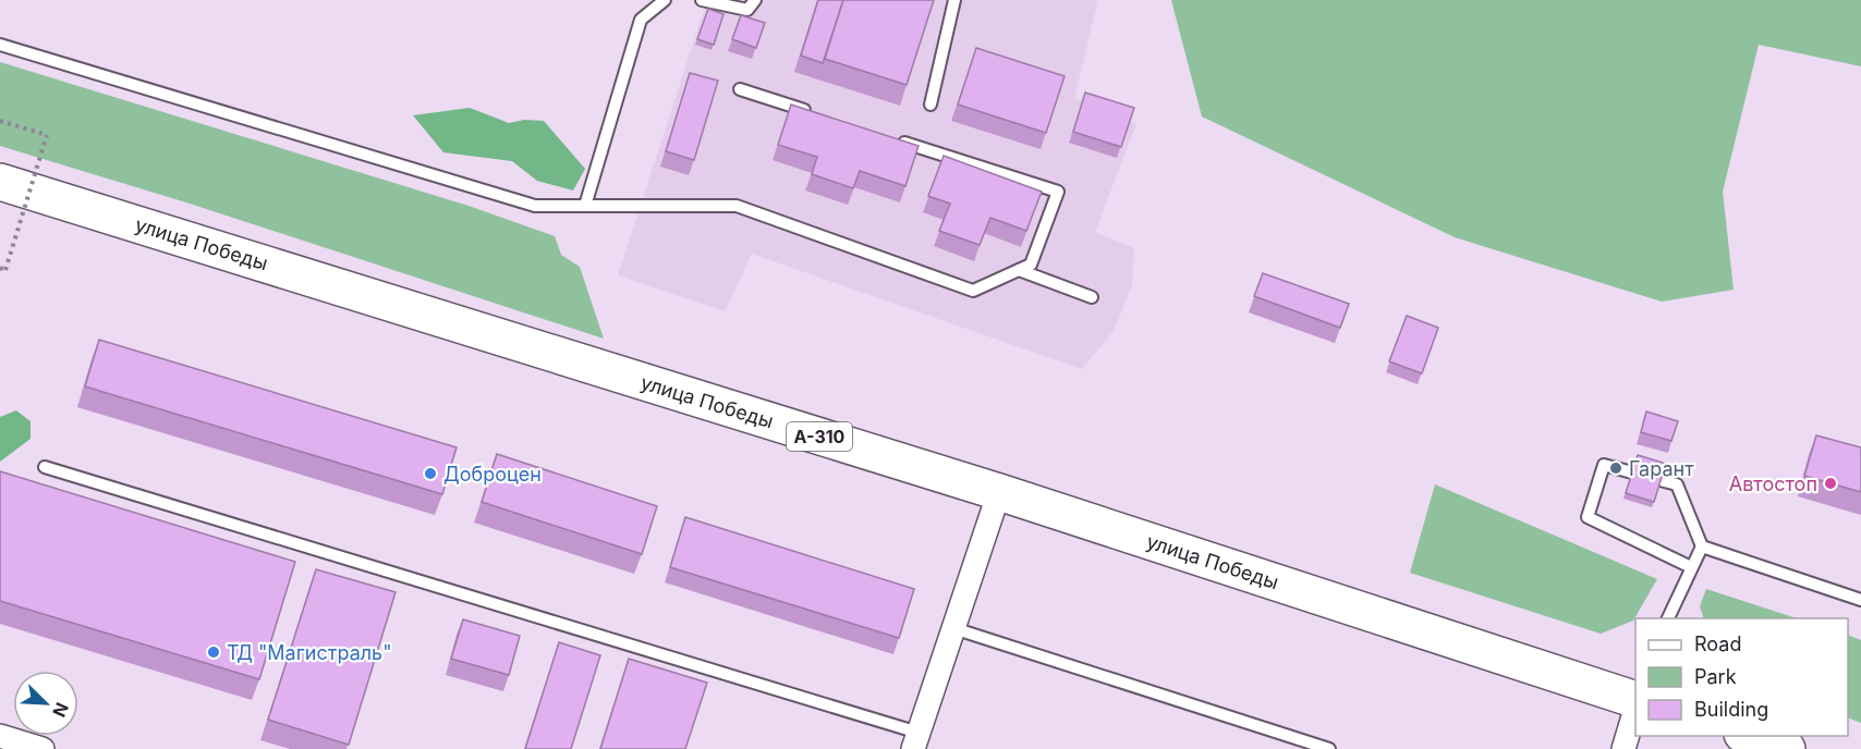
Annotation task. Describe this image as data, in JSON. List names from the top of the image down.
{
  "streets": {
    "highway": ["улица Победы", "А-310"]
  },
  "places": [
    "Гарант",
    "Доброцен",
    "Автостоп",
    "ТД \"Магистраль\""
  ],
  "legend": ["Road", "Park", "Building"],
  "north": "bottom right"
}
